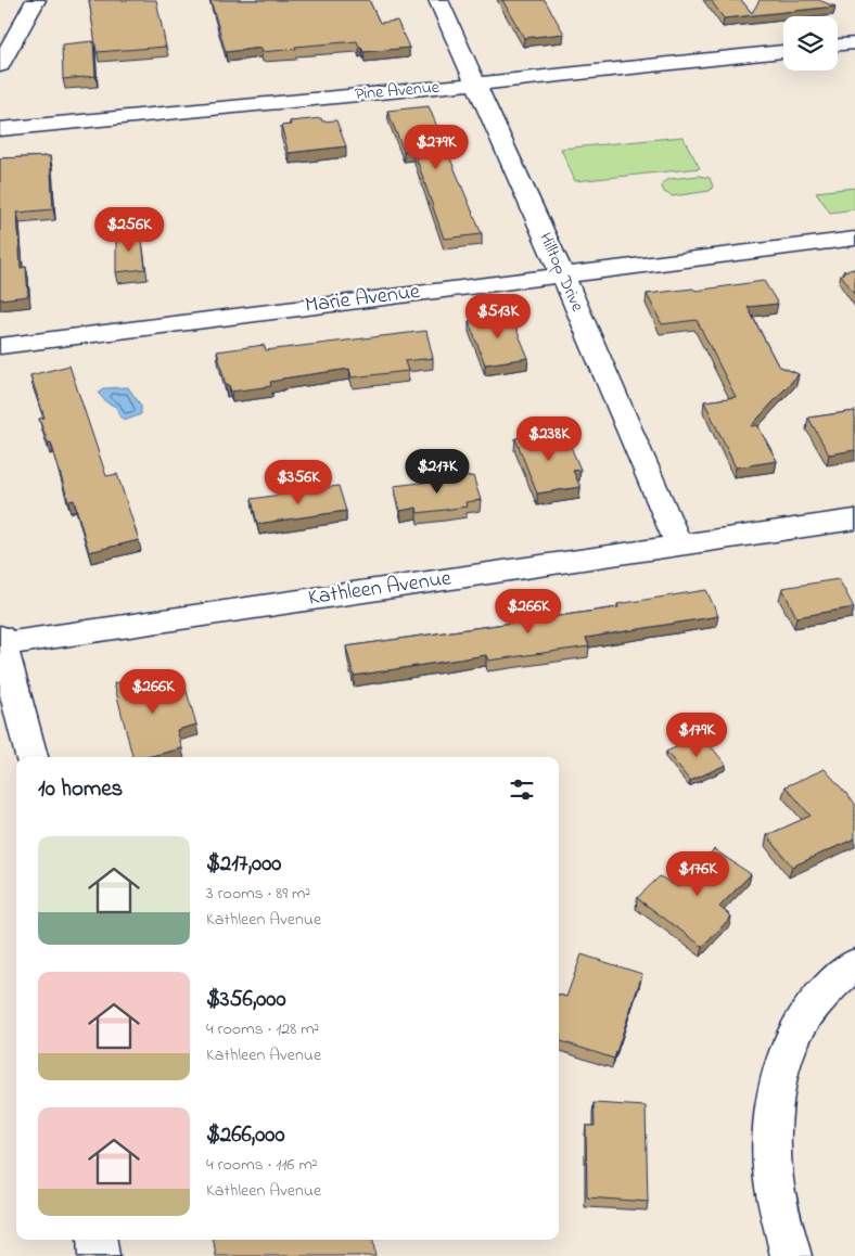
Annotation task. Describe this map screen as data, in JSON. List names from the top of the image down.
{
  "streets": {
    "street": [
      "Pine Avenue",
      "Hilltop Drive",
      "Marie Avenue",
      "Kathleen Avenue"
    ]
  },
  "crossings": [
    ["Pine Avenue", "Hilltop Drive"],
    ["Hilltop Drive", "Marie Avenue"],
    ["Hilltop Drive", "Kathleen Avenue"]
  ],
  "page": {
    "price": [
      "$279K",
      "$256K",
      "$513K",
      "$238K",
      "$217K",
      "$356K",
      "$266K",
      "$266K",
      "$179K",
      "$176K"
    ],
    "heading": "10 homes",
    "list": [
      {
        "name": "$217,000",
        "note": "3 rooms · 89 m² · Kathleen Avenue"
      },
      {
        "name": "$356,000",
        "note": "4 rooms · 128 m² · Kathleen Avenue"
      },
      {
        "name": "$266,000",
        "note": "4 rooms · 116 m² · Kathleen Avenue"
      }
    ]
  }
}
